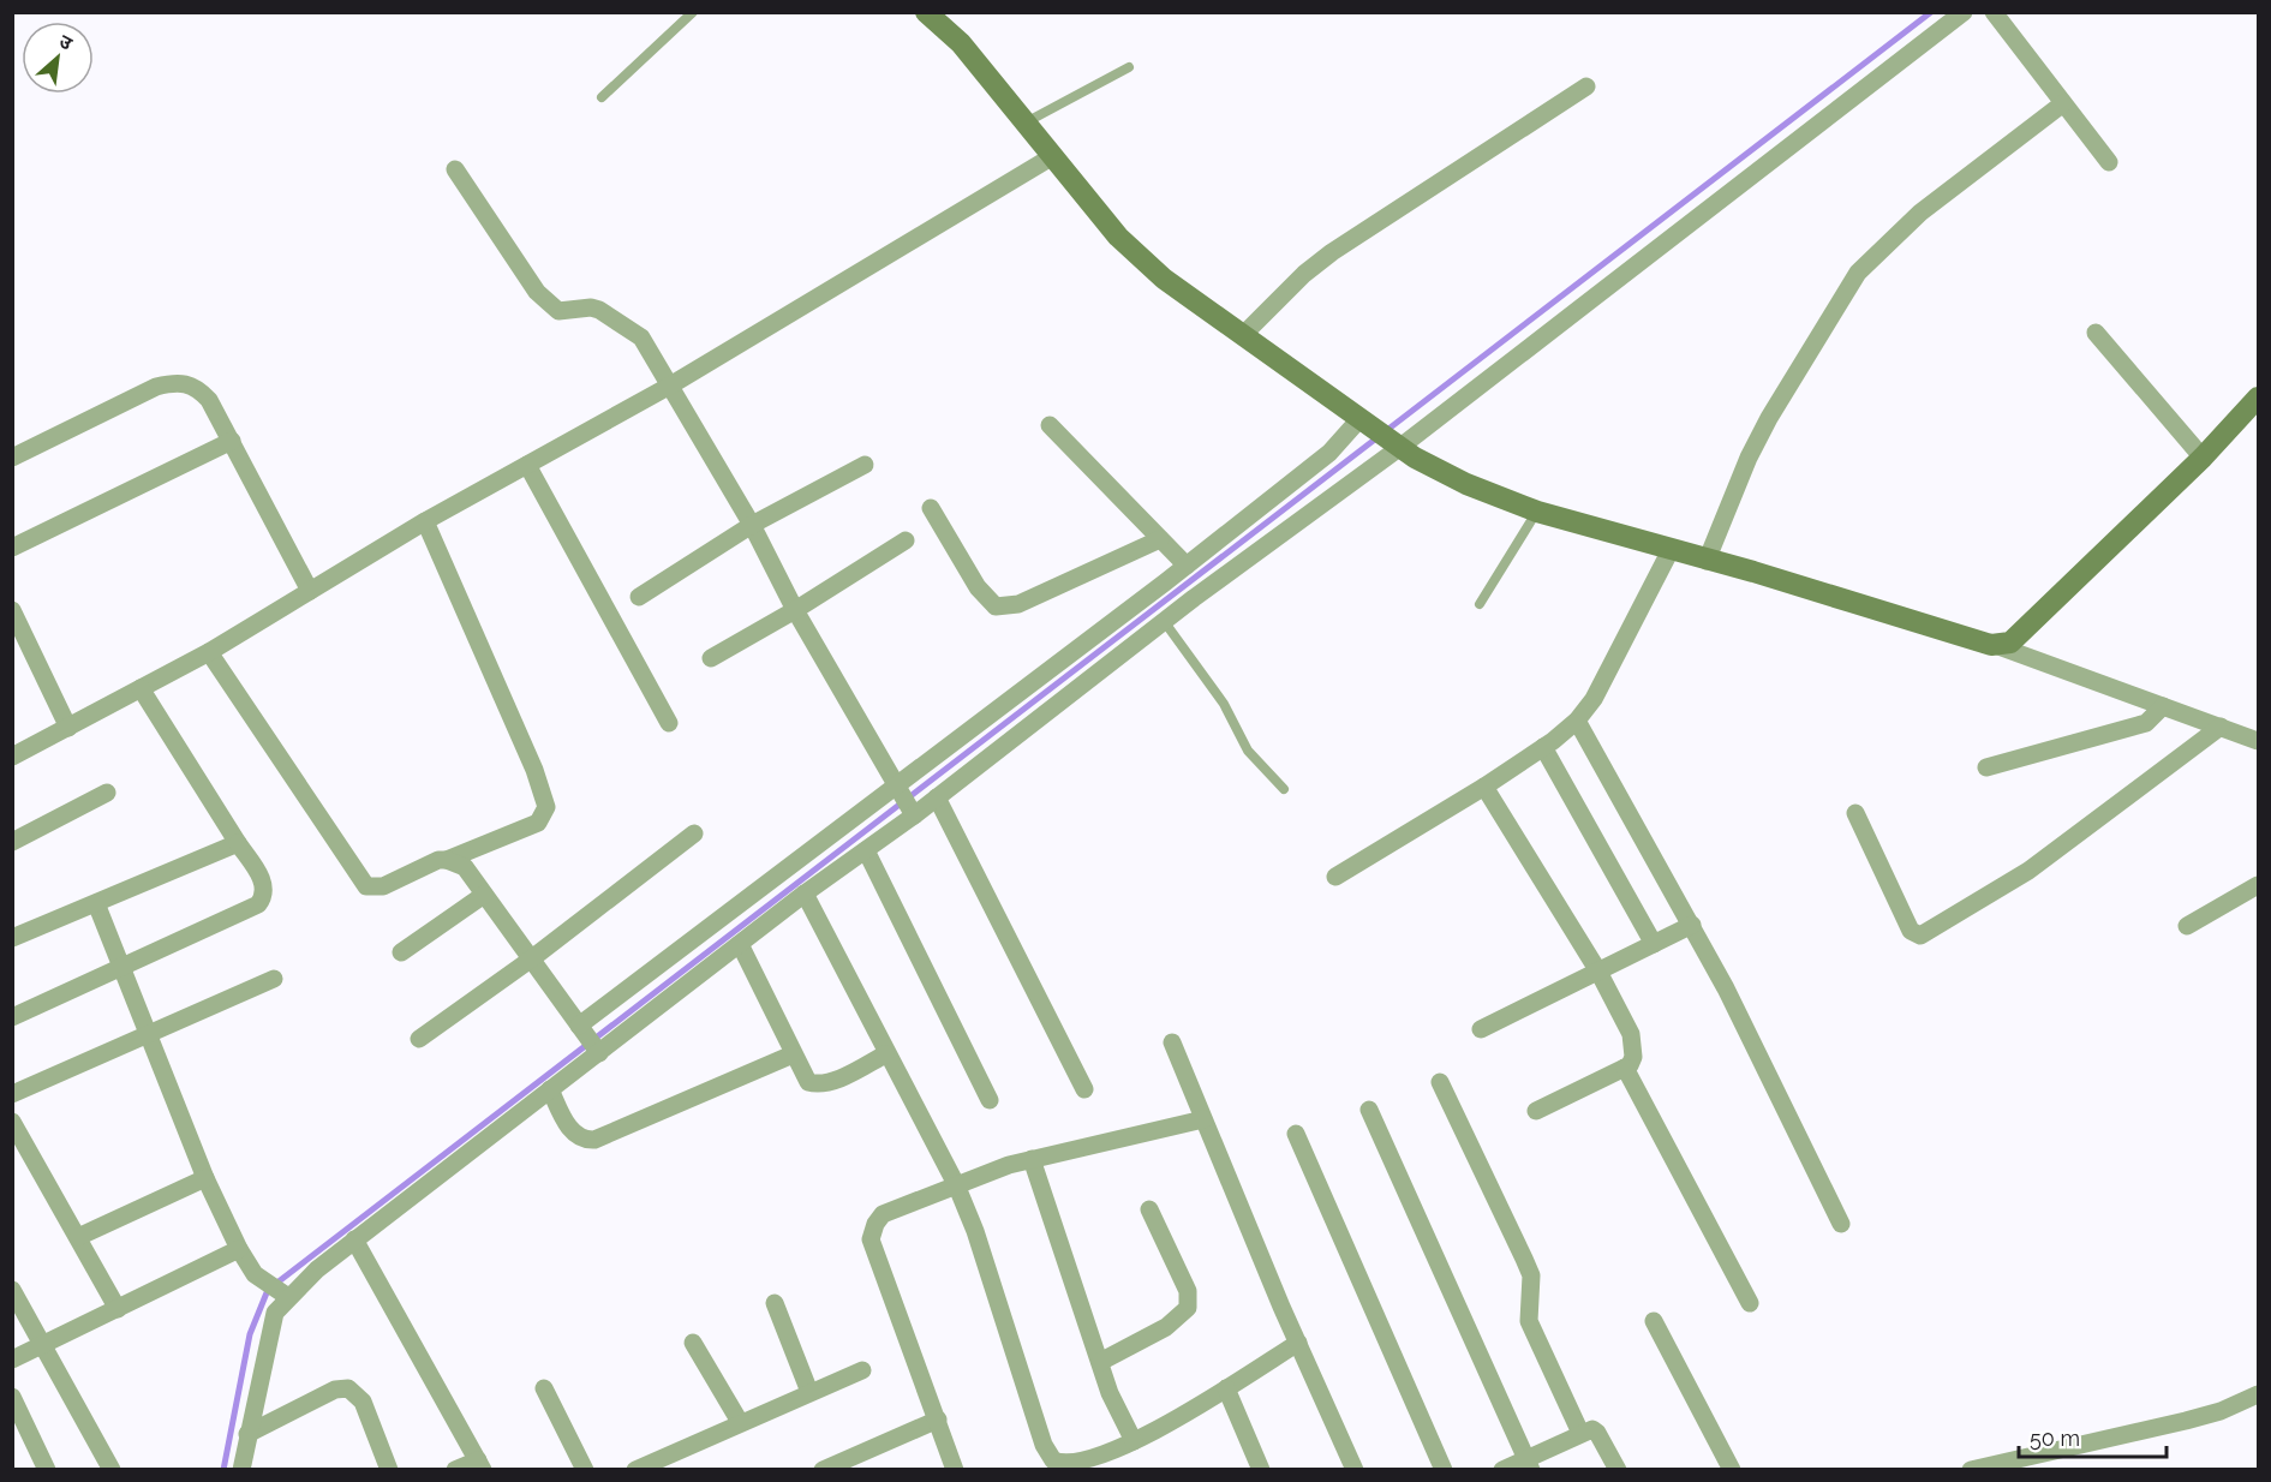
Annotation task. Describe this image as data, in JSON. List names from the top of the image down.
{
  "scale_bar": "50 m",
  "north": "top right"
}
